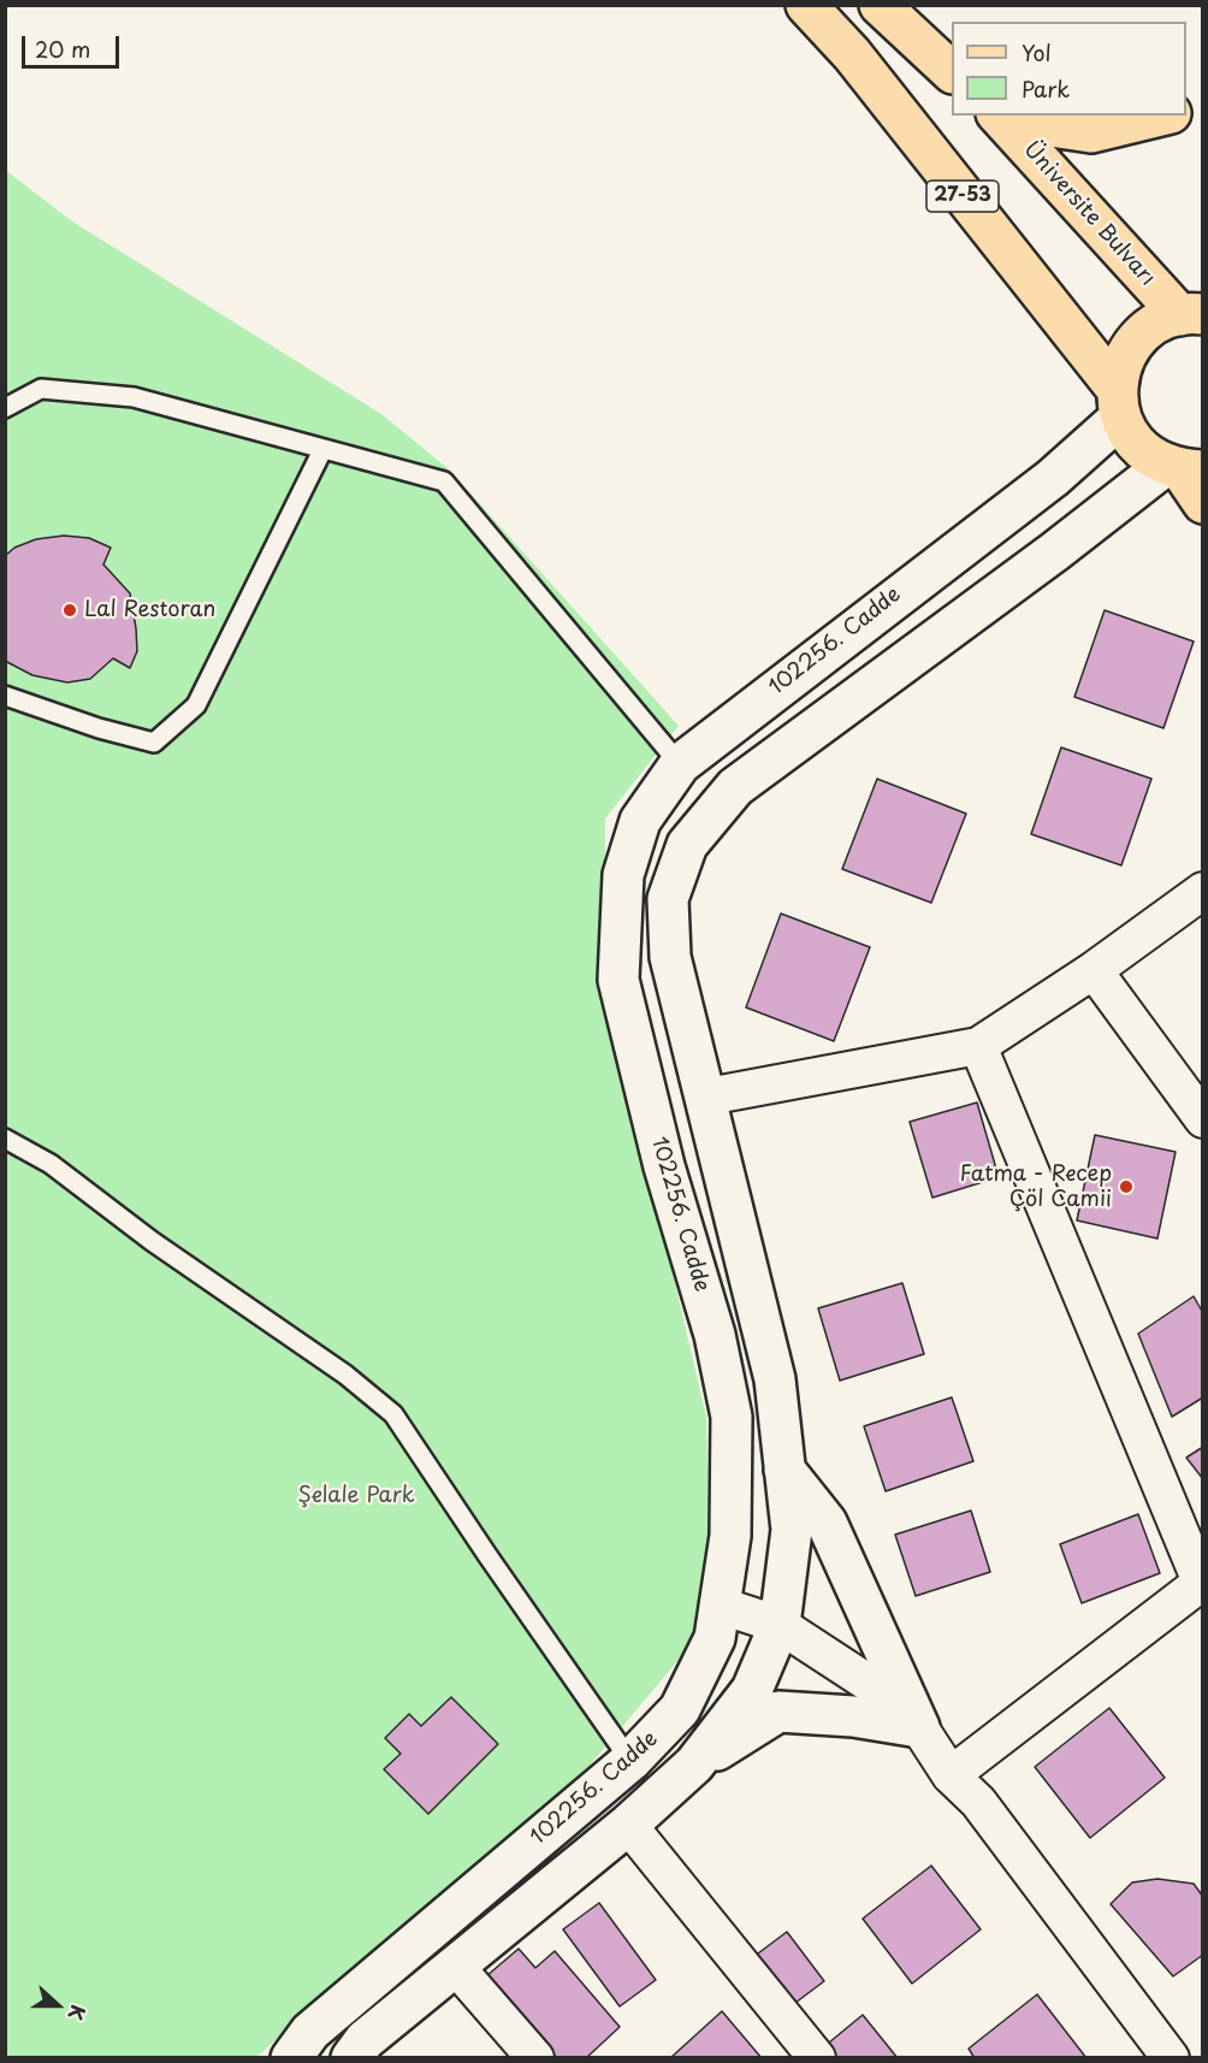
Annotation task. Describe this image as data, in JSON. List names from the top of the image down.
{
  "streets": {
    "main road": ["27-53", "Üniversite Bulvarı"],
    "street": ["102256. Cadde"]
  },
  "crossings": [
    ["27-53", "102256. Cadde"]
  ],
  "parks": ["Şelale Park"],
  "places": ["Lal Restoran", "Fatma - Recep Çöl Camii"],
  "legend": ["Yol", "Park"],
  "scale_bar": "20 m",
  "north": "right"
}
